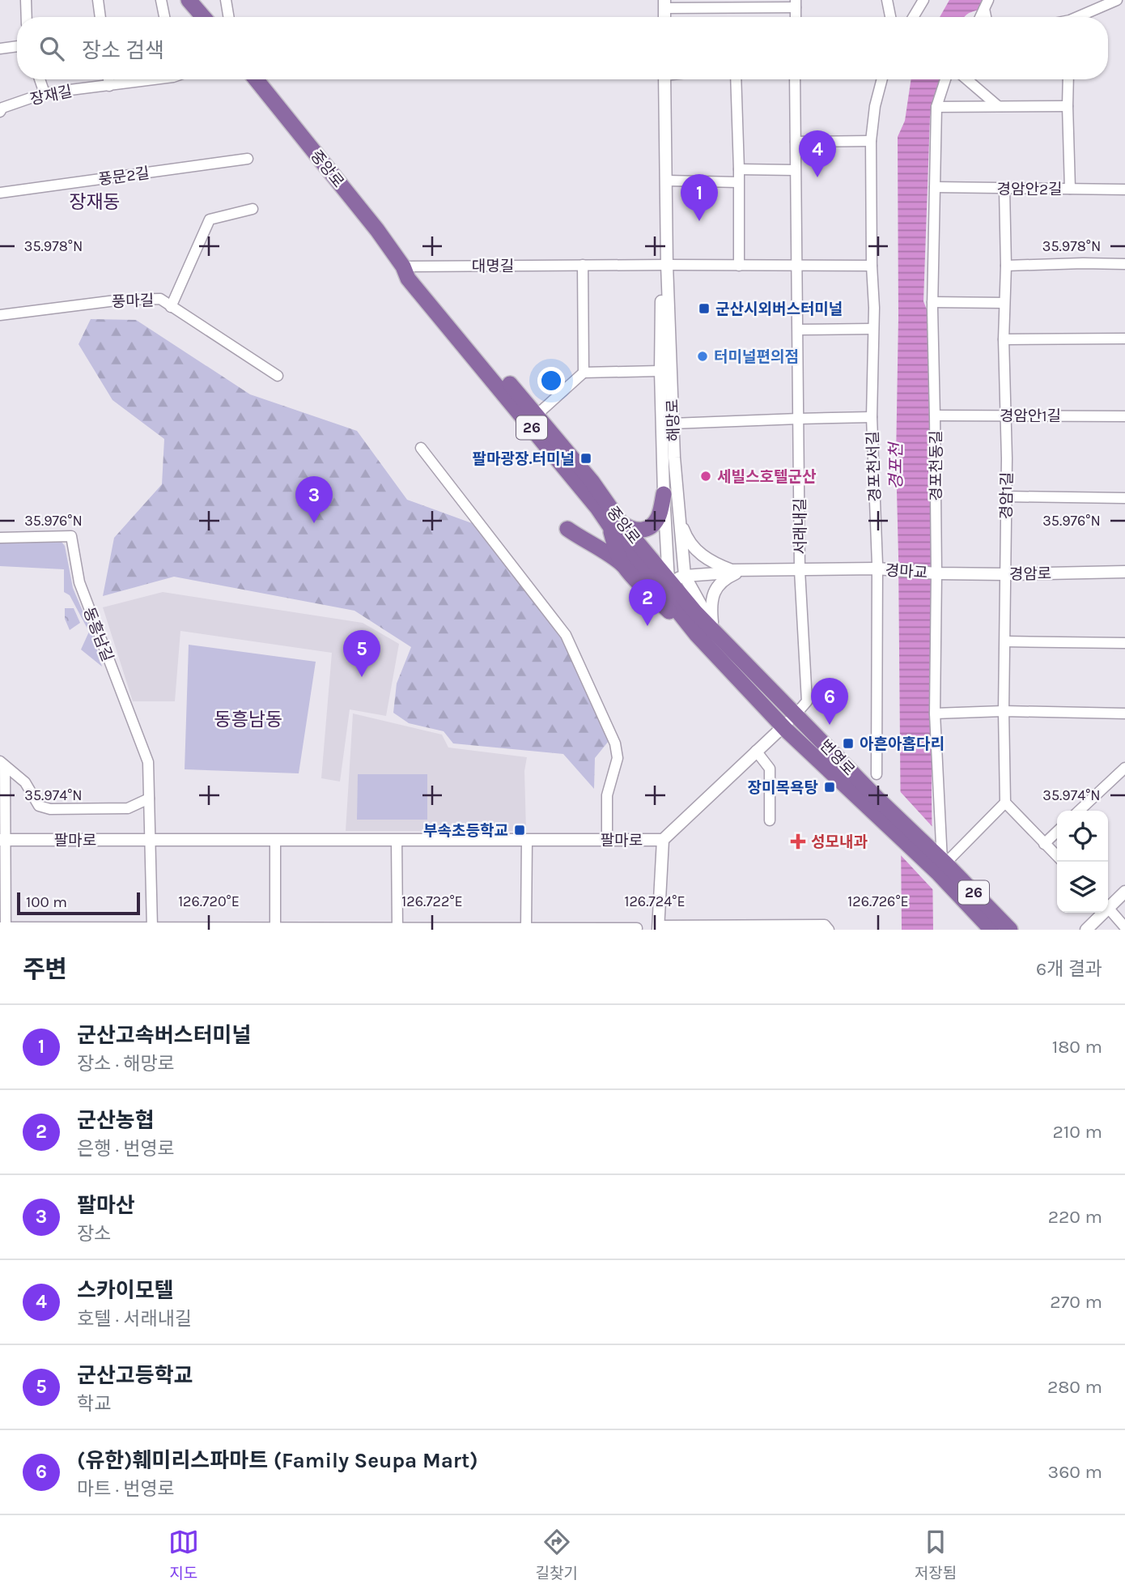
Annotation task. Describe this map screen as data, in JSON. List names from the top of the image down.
{
  "streets": {
    "main road": ["중앙로", "26", "번영로"],
    "street": [
      "장재길",
      "풍문2길",
      "경암안2길",
      "대명길",
      "풍마길",
      "경암안1길",
      "해망로",
      "경포천동길",
      "경포천서길",
      "경암1길",
      "서래내길",
      "경마교",
      "경암로",
      "동흥남길",
      "팔마로"
    ]
  },
  "crossings": [
    ["중앙로", "대명길"],
    ["중앙로", "해망로"],
    ["중앙로", "번영로"],
    ["경암안2길", "경포천동길"],
    ["경암안2길", "경암1길"],
    ["대명길", "해망로"],
    ["경암안1길", "경포천동길"],
    ["경암안1길", "경암1길"],
    ["해망로", "번영로"],
    ["경포천동길", "경마교"],
    ["경포천동길", "경암로"],
    ["경포천동길", "번영로"],
    ["경포천서길", "경마교"],
    ["경암1길", "경암로"],
    ["서래내길", "번영로"],
    ["서래내길", "팔마로"],
    ["경마교", "경암로"],
    ["동흥남길", "팔마로"],
    ["번영로", "팔마로"]
  ],
  "districts": ["장재동", "동흥남동"],
  "water": ["경포천"],
  "places": {
    "transit": [
      "군산시외버스터미널",
      "팔마광장.터미널",
      "아흔아홉다리",
      "장미목욕탕",
      "부속초등학교"
    ],
    "other": ["터미널편의점", "세빌스호텔군산"],
    "health": ["성모내과"]
  },
  "scale_bar": "100 m",
  "page": {
    "search": "장소 검색",
    "pins": [
      "4",
      "1",
      "3",
      "2",
      "5",
      "6"
    ],
    "scale": "100 m",
    "heading": ["주변", "6개 결과"],
    "list": [
      {
        "mark": "1",
        "name": "군산고속버스터미널",
        "note": "장소 · 해망로",
        "value": "180 m"
      },
      {
        "mark": "2",
        "name": "군산농협",
        "note": "은행 · 번영로",
        "value": "210 m"
      },
      {
        "mark": "3",
        "name": "팔마산",
        "note": "장소",
        "value": "220 m"
      },
      {
        "mark": "4",
        "name": "스카이모텔",
        "note": "호텔 · 서래내길",
        "value": "270 m"
      },
      {
        "mark": "5",
        "name": "군산고등학교",
        "note": "학교",
        "value": "280 m"
      },
      {
        "mark": "6",
        "name": "(유한)훼미리스파마트 (Family Seupa Mart)",
        "note": "마트 · 번영로",
        "value": "360 m"
      }
    ],
    "nav": ["지도", "길찾기", "저장됨"]
  },
  "coordinates": [
    "35.978°N",
    "35.976°N",
    "35.974°N",
    "126.720°E",
    "126.722°E",
    "126.724°E",
    "126.726°E"
  ]
}
